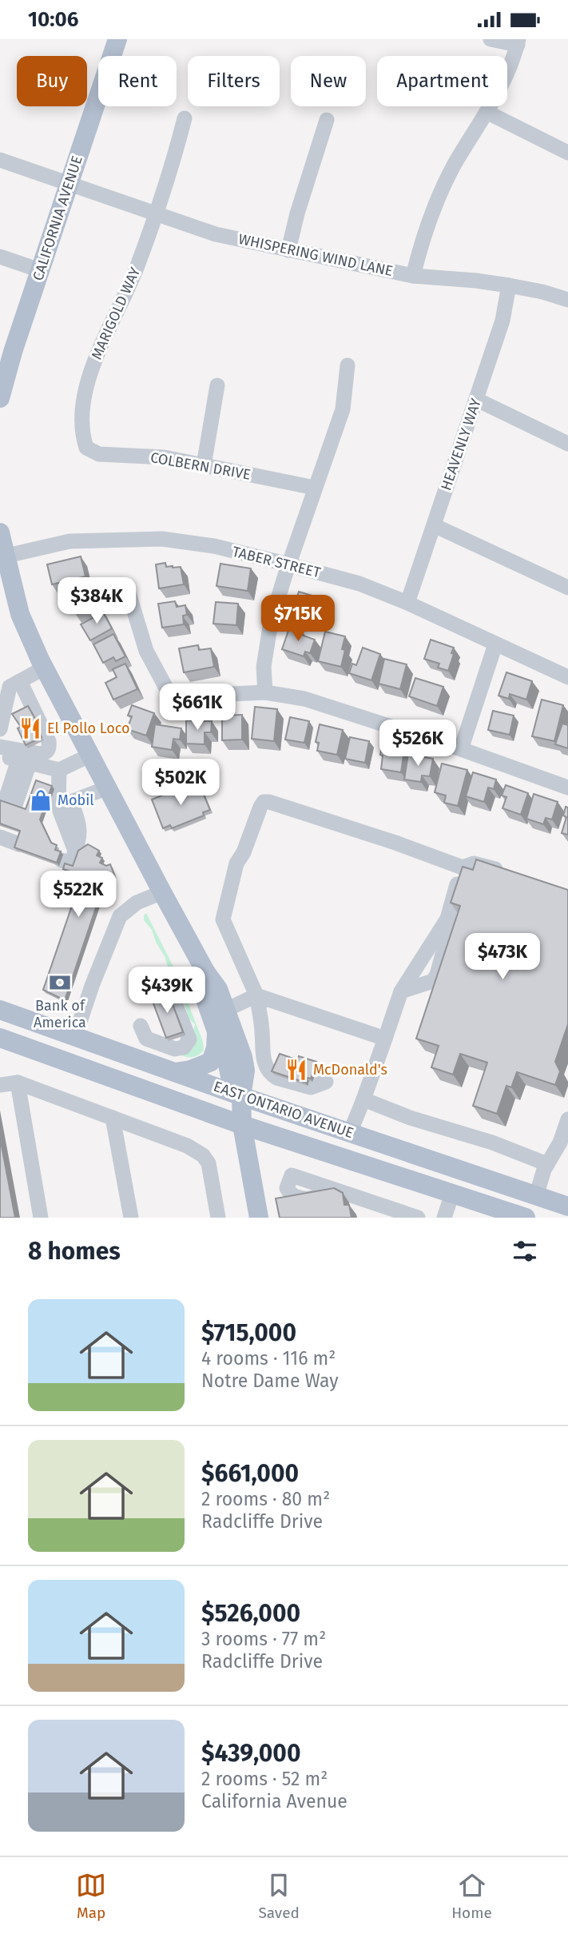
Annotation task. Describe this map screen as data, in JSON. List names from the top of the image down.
{
  "streets": {
    "main road": ["CALIFORNIA AVENUE", "EAST ONTARIO AVENUE"],
    "street": [
      "WHISPERING WIND LANE",
      "MARIGOLD WAY",
      "HEAVENLY WAY",
      "COLBERN DRIVE",
      "TABER STREET"
    ]
  },
  "crossings": [
    ["CALIFORNIA AVENUE", "WHISPERING WIND LANE"],
    ["WHISPERING WIND LANE", "MARIGOLD WAY"],
    ["WHISPERING WIND LANE", "HEAVENLY WAY"],
    ["MARIGOLD WAY", "COLBERN DRIVE"],
    ["HEAVENLY WAY", "TABER STREET"]
  ],
  "places": {
    "restaurant": ["El Pollo Loco", "McDonald's"],
    "shop": ["Mobil"],
    "bank": ["Bank of America"]
  },
  "page": {
    "status": "10:06",
    "chip": [
      "Buy",
      "Rent",
      "Filters",
      "New",
      "Apartment"
    ],
    "price": [
      "$384K",
      "$715K",
      "$661K",
      "$526K",
      "$502K",
      "$522K",
      "$473K",
      "$439K"
    ],
    "heading": "8 homes",
    "list": [
      {
        "name": "$715,000",
        "note": "4 rooms · 116 m² · Notre Dame Way"
      },
      {
        "name": "$661,000",
        "note": "2 rooms · 80 m² · Radcliffe Drive"
      },
      {
        "name": "$526,000",
        "note": "3 rooms · 77 m² · Radcliffe Drive"
      },
      {
        "name": "$439,000",
        "note": "2 rooms · 52 m² · California Avenue"
      }
    ],
    "tabs": ["Map", "Saved", "Home"]
  }
}
